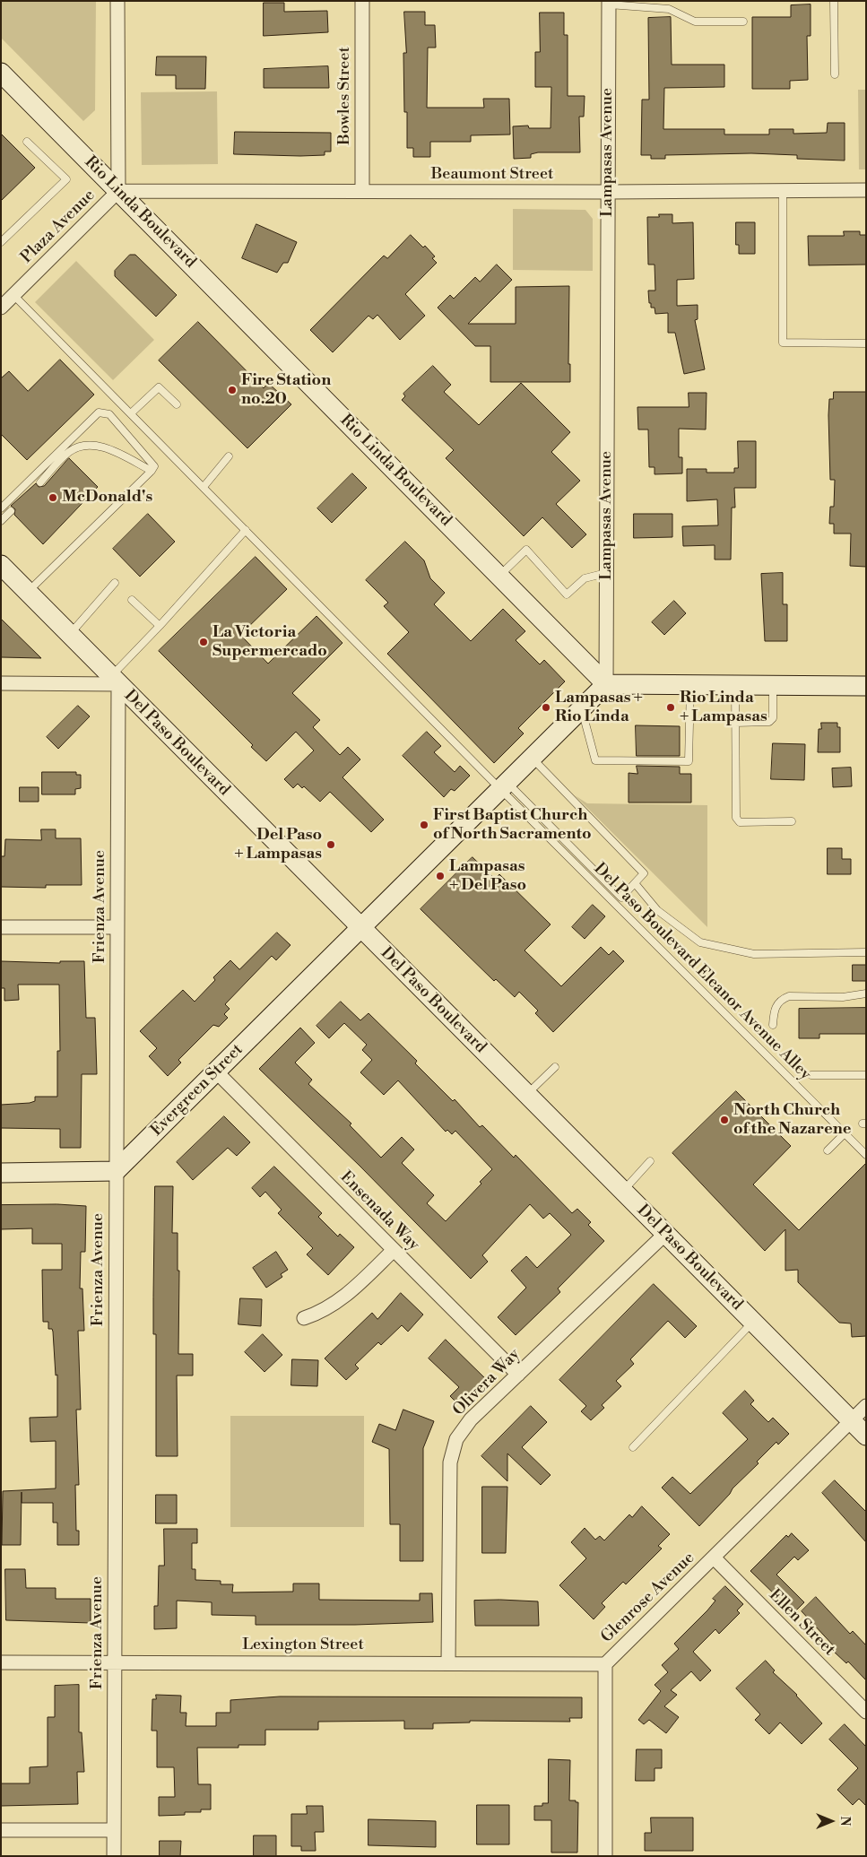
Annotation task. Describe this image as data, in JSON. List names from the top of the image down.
{
  "streets": {
    "main road": ["Rio Linda Boulevard", "Del Paso Boulevard", "Evergreen Street"],
    "street": [
      "Bowles Street",
      "Lampasas Avenue",
      "Beaumont Street",
      "Plaza Avenue",
      "Frienza Avenue",
      "Ensenada Way",
      "Olivera Way",
      "Glenrose Avenue",
      "Ellen Street",
      "Lexington Street"
    ],
    "lane": ["Del Paso Boulevard Eleanor Avenue Alley"]
  },
  "crossings": [
    ["Bowles Street", "Beaumont Street"],
    ["Lampasas Avenue", "Beaumont Street"],
    ["Lampasas Avenue", "Rio Linda Boulevard"],
    ["Beaumont Street", "Rio Linda Boulevard"],
    ["Beaumont Street", "Plaza Avenue"],
    ["Rio Linda Boulevard", "Plaza Avenue"],
    ["Del Paso Boulevard", "Frienza Avenue"],
    ["Del Paso Boulevard", "Evergreen Street"],
    ["Del Paso Boulevard", "Olivera Way"],
    ["Del Paso Boulevard", "Glenrose Avenue"],
    ["Frienza Avenue", "Evergreen Street"],
    ["Frienza Avenue", "Lexington Street"],
    ["Evergreen Street", "Ensenada Way"],
    ["Ensenada Way", "Olivera Way"],
    ["Olivera Way", "Lexington Street"],
    ["Glenrose Avenue", "Ellen Street"],
    ["Glenrose Avenue", "Lexington Street"]
  ],
  "places": [
    "Fire Station no.20",
    "McDonald's",
    "La Victoria Supermercado",
    "Lampasas + Rio Linda",
    "Rio Linda + Lampasas",
    "First Baptist Church of North Sacramento",
    "Del Paso + Lampasas",
    "Lampasas + Del Paso",
    "North Church of the Nazarene"
  ],
  "north": "right"
}
